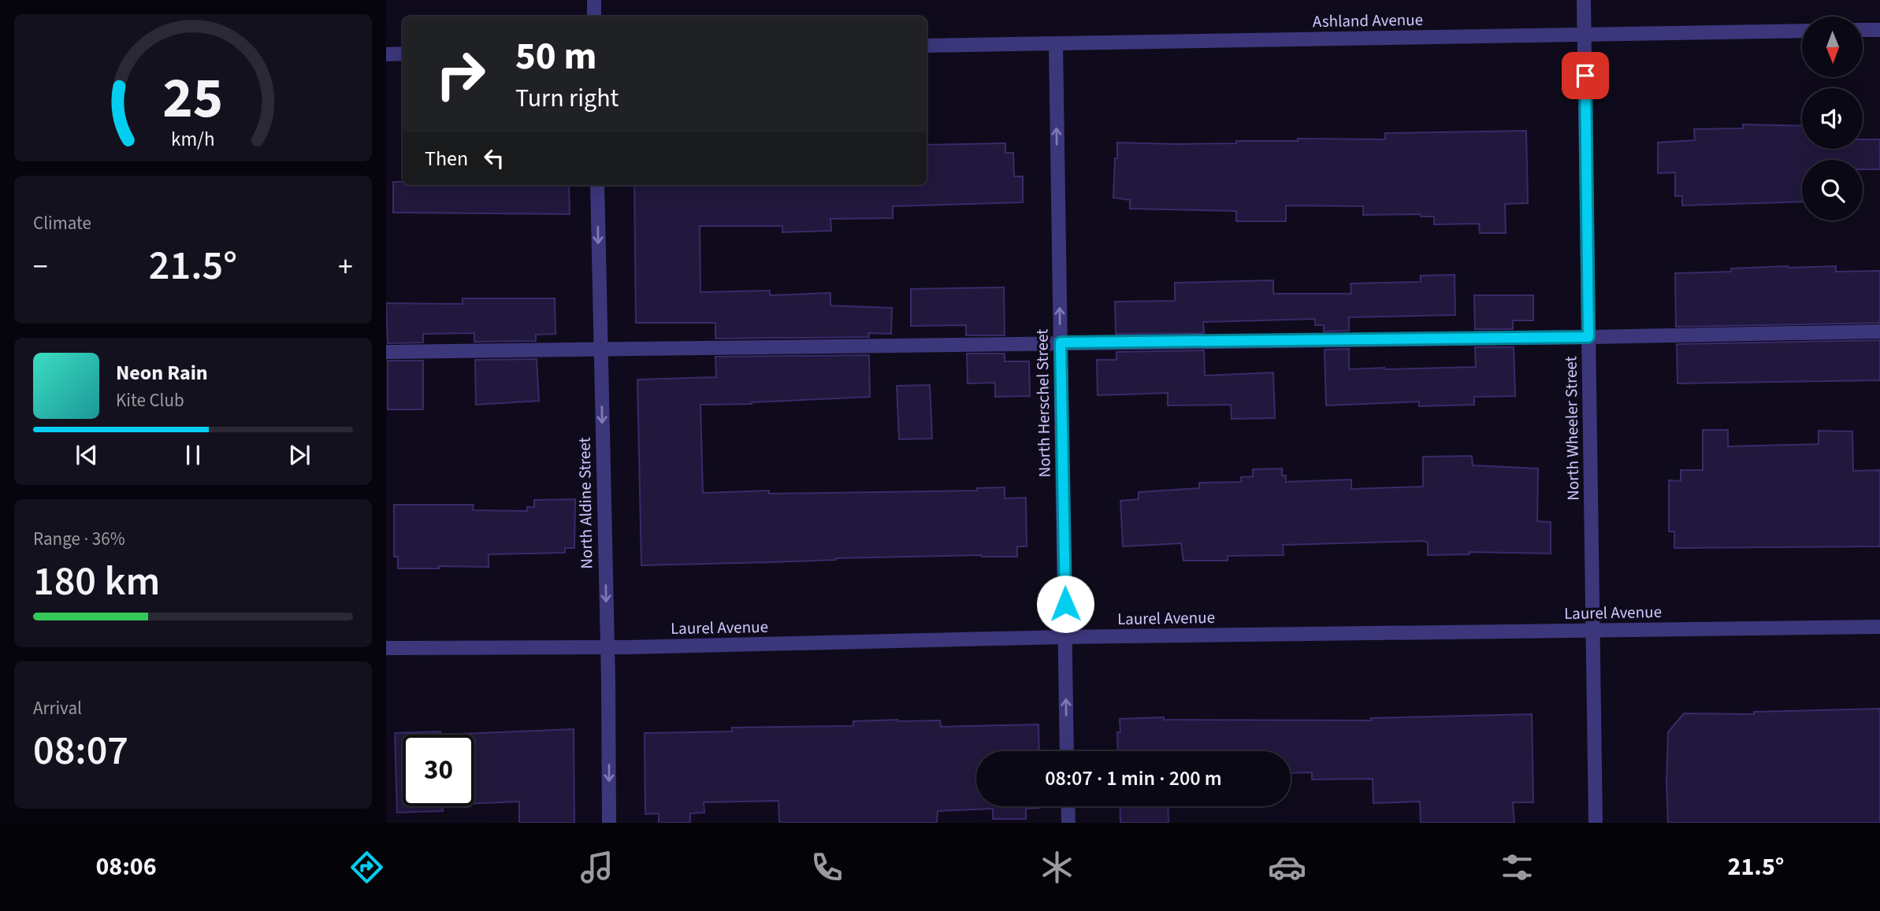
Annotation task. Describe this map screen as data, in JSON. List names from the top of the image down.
{
  "streets": {
    "street": [
      "Ashland Avenue",
      "North Herschel Street",
      "North Wheeler Street",
      "North Aldine Street",
      "Laurel Avenue"
    ]
  },
  "crossings": [
    ["Ashland Avenue", "North Herschel Street"],
    ["Ashland Avenue", "North Wheeler Street"],
    ["North Herschel Street", "Laurel Avenue"],
    ["North Wheeler Street", "Laurel Avenue"],
    ["North Aldine Street", "Laurel Avenue"]
  ],
  "one_way": ["North Herschel Street", "North Aldine Street"],
  "north": "bottom",
  "page": {
    "turn": ["50 m", "Turn right"],
    "then": "Then",
    "tile": [
      "Climate",
      ["Range · 36%", "180 km"],
      ["Arrival", "08:07"]
    ],
    "heat": ["−", "21.5°", "+"],
    "song": ["Neon Rain", "Kite Club"],
    "limit": "30",
    "trip": "08:07 · 1 min · 200 m",
    "tabs": ["08:06", "21.5°"],
    "gauge": ["25", "km/h"]
  }
}
